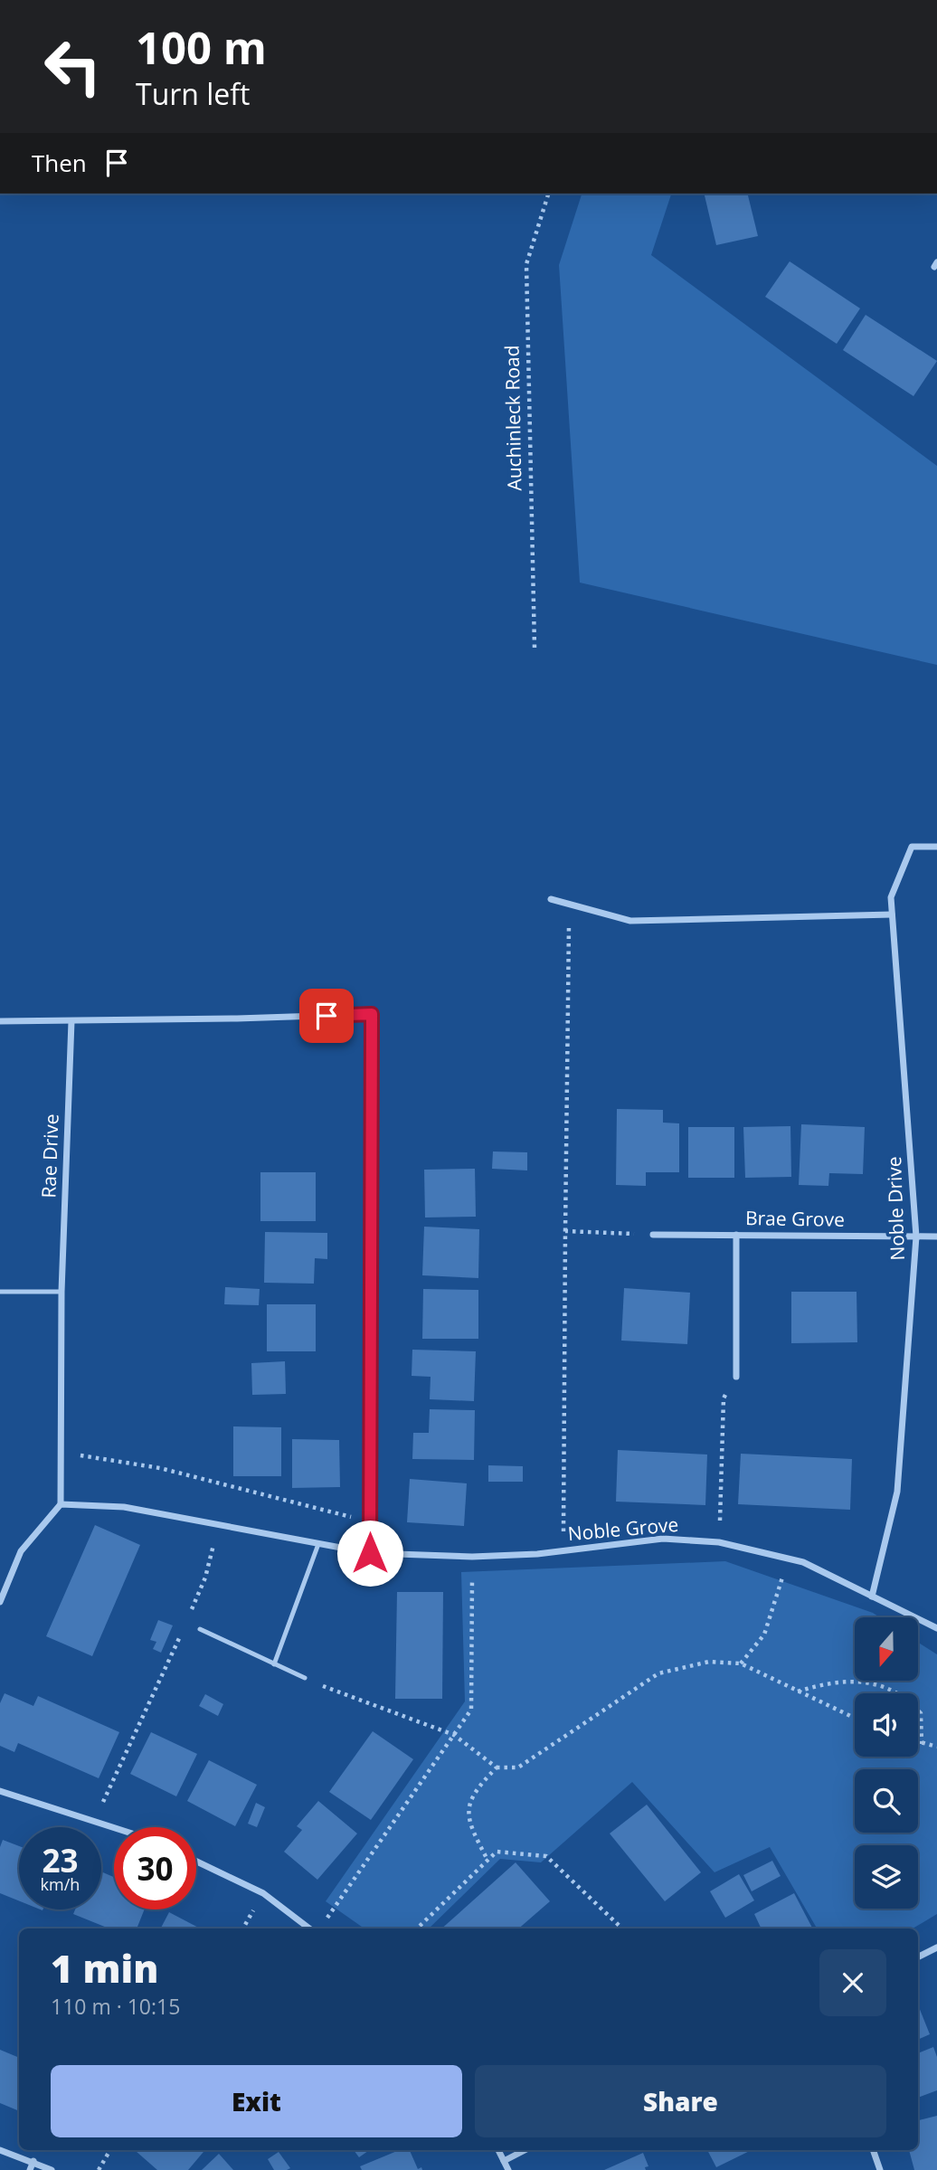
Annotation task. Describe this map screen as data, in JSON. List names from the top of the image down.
{
  "streets": {
    "street": [
      "Rae Drive",
      "Noble Drive",
      "Brae Grove",
      "Noble Grove"
    ],
    "path": ["Auchinleck Road"]
  },
  "crossings": [
    ["Rae Drive", "Noble Grove"],
    ["Noble Drive", "Brae Grove"],
    ["Noble Drive", "Noble Grove"]
  ],
  "north": "bottom",
  "page": {
    "turn": ["100 m", "Turn left"],
    "then": "Then",
    "speed": "23 km/h",
    "limit": "30",
    "heading": ["1 min", "110 m · 10:15"],
    "buttons": ["Exit", "Share"]
  }
}
